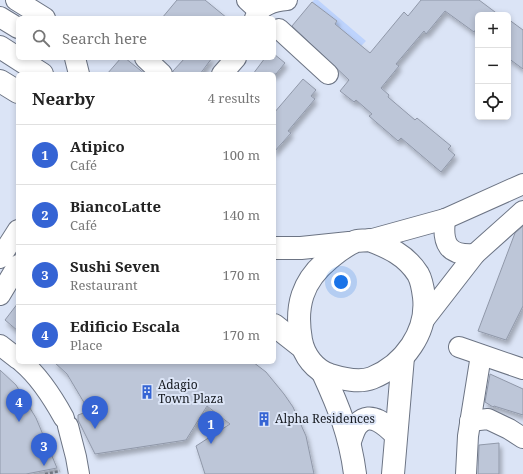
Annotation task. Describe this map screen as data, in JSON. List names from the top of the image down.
{
  "places": {
    "building": ["Adagio Town Plaza", "Alpha Residences"]
  },
  "page": {
    "map_buttons": ["+", "−"],
    "search": "Search here",
    "heading": ["Nearby", "4 results"],
    "list": [
      {
        "mark": "1",
        "name": "Atipico",
        "note": "Café",
        "value": "100 m"
      },
      {
        "mark": "2",
        "name": "BiancoLatte",
        "note": "Café",
        "value": "140 m"
      },
      {
        "mark": "3",
        "name": "Sushi Seven",
        "note": "Restaurant",
        "value": "170 m"
      },
      {
        "mark": "4",
        "name": "Edificio Escala",
        "note": "Place",
        "value": "170 m"
      }
    ],
    "pins": [
      "4",
      "2",
      "1",
      "3"
    ]
  }
}
